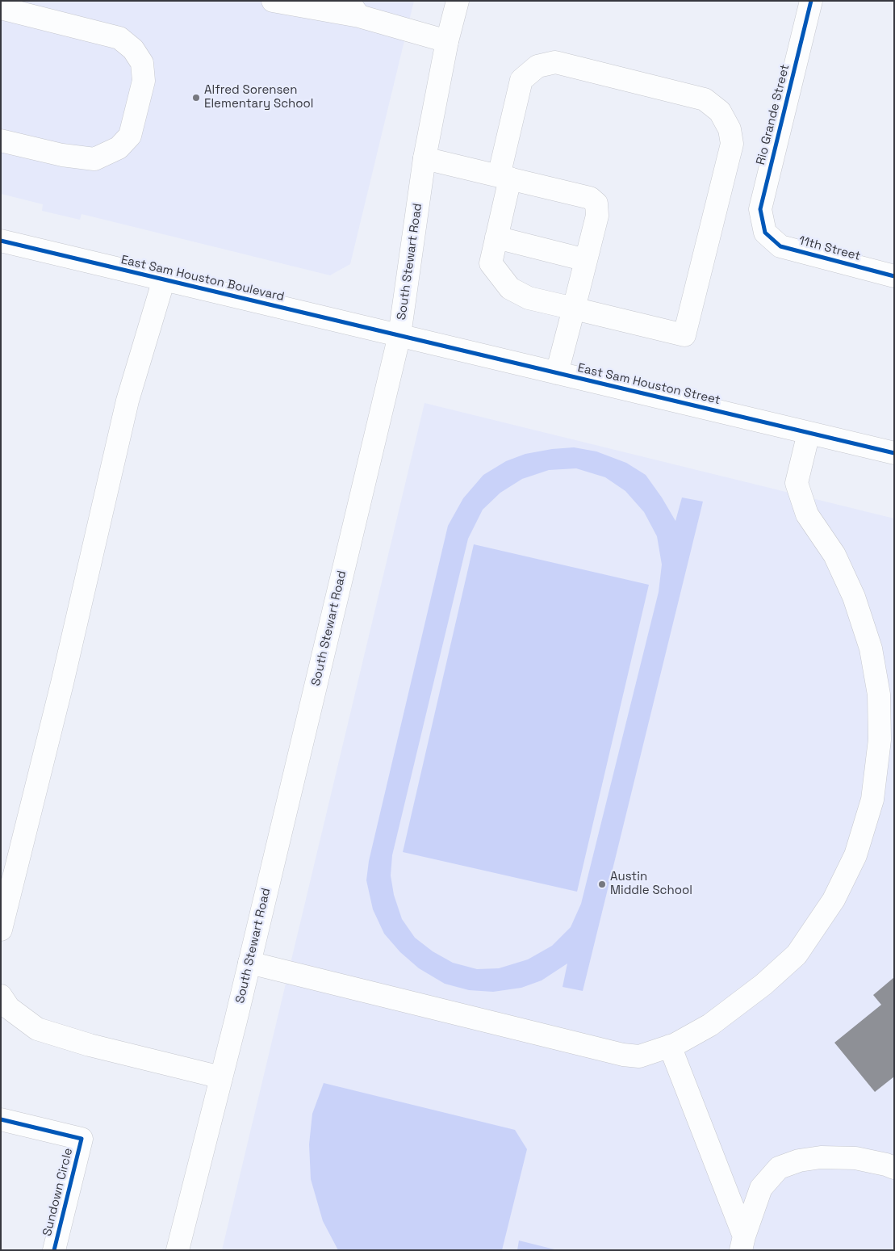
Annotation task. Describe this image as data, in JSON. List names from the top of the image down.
{
  "streets": {
    "street": [
      "Rio Grande Street",
      "11th Street",
      "South Stewart Road",
      "East Sam Houston Boulevard",
      "East Sam Houston Street",
      "Sundown Circle"
    ]
  },
  "crossings": [
    ["Rio Grande Street", "11th Street"],
    ["South Stewart Road", "East Sam Houston Boulevard"],
    ["South Stewart Road", "East Sam Houston Street"],
    ["East Sam Houston Boulevard", "East Sam Houston Street"]
  ],
  "places": ["Alfred Sorensen Elementary School", "Austin Middle School"]
}
